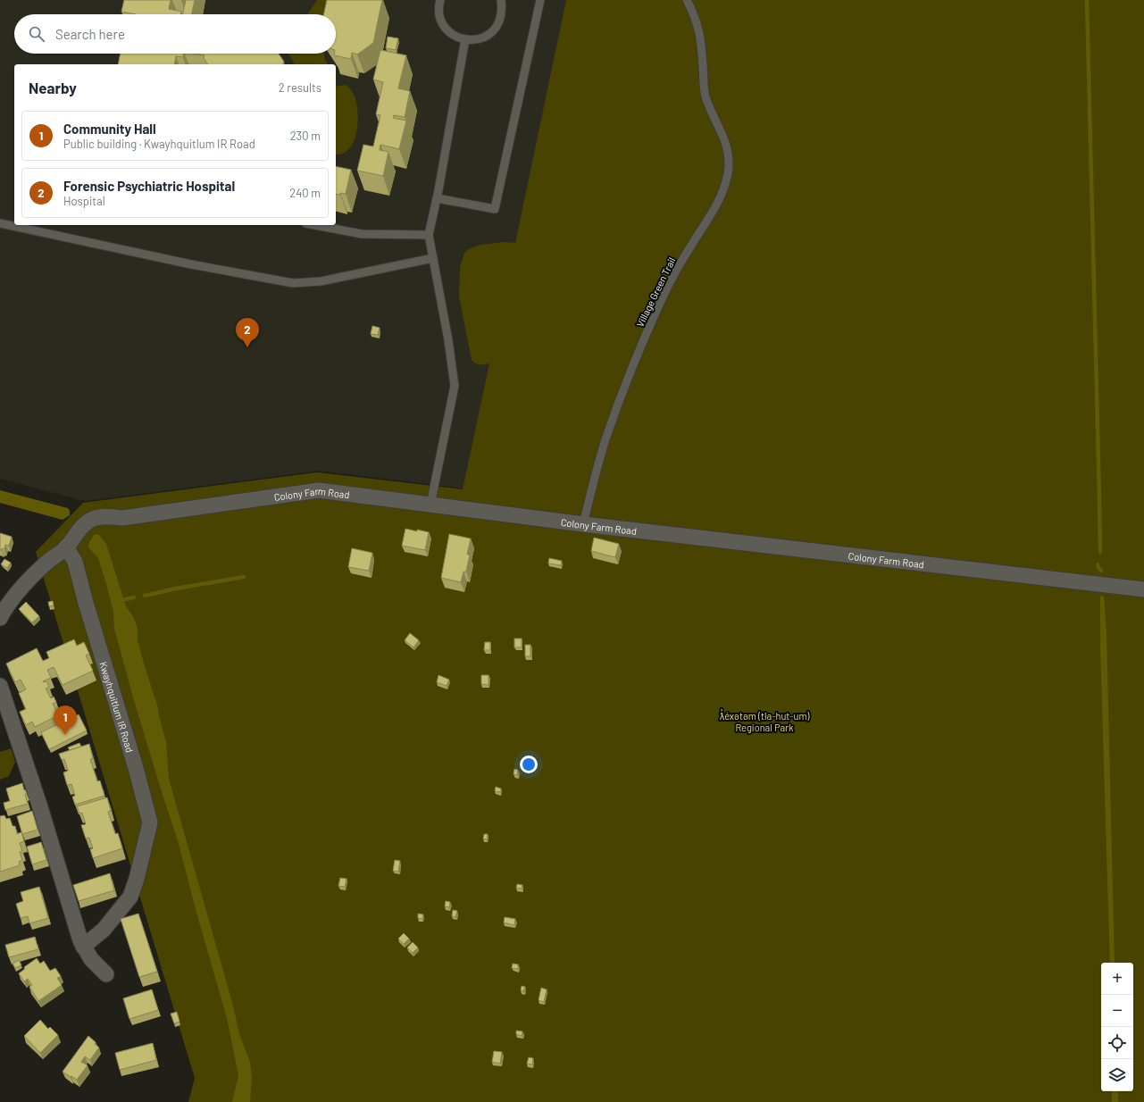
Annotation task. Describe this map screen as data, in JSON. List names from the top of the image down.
{
  "streets": {
    "street": ["Colony Farm Road", "Kwayhquitlum IR Road"],
    "lane": ["Village Green Trail"]
  },
  "crossings": [
    ["Village Green Trail", "Colony Farm Road"],
    ["Colony Farm Road", "Kwayhquitlum IR Road"]
  ],
  "parks": ["ƛ̓éxətəm (tla-hut-um) Regional Park"],
  "page": {
    "search": "Search here",
    "heading": ["Nearby", "2 results"],
    "list": [
      {
        "mark": "1",
        "name": "Community Hall",
        "note": "Public building · Kwayhquitlum IR Road",
        "value": "230 m"
      },
      {
        "mark": "2",
        "name": "Forensic Psychiatric Hospital",
        "note": "Hospital",
        "value": "240 m"
      }
    ],
    "pins": ["2", "1"],
    "map_buttons": ["+", "−"]
  }
}
